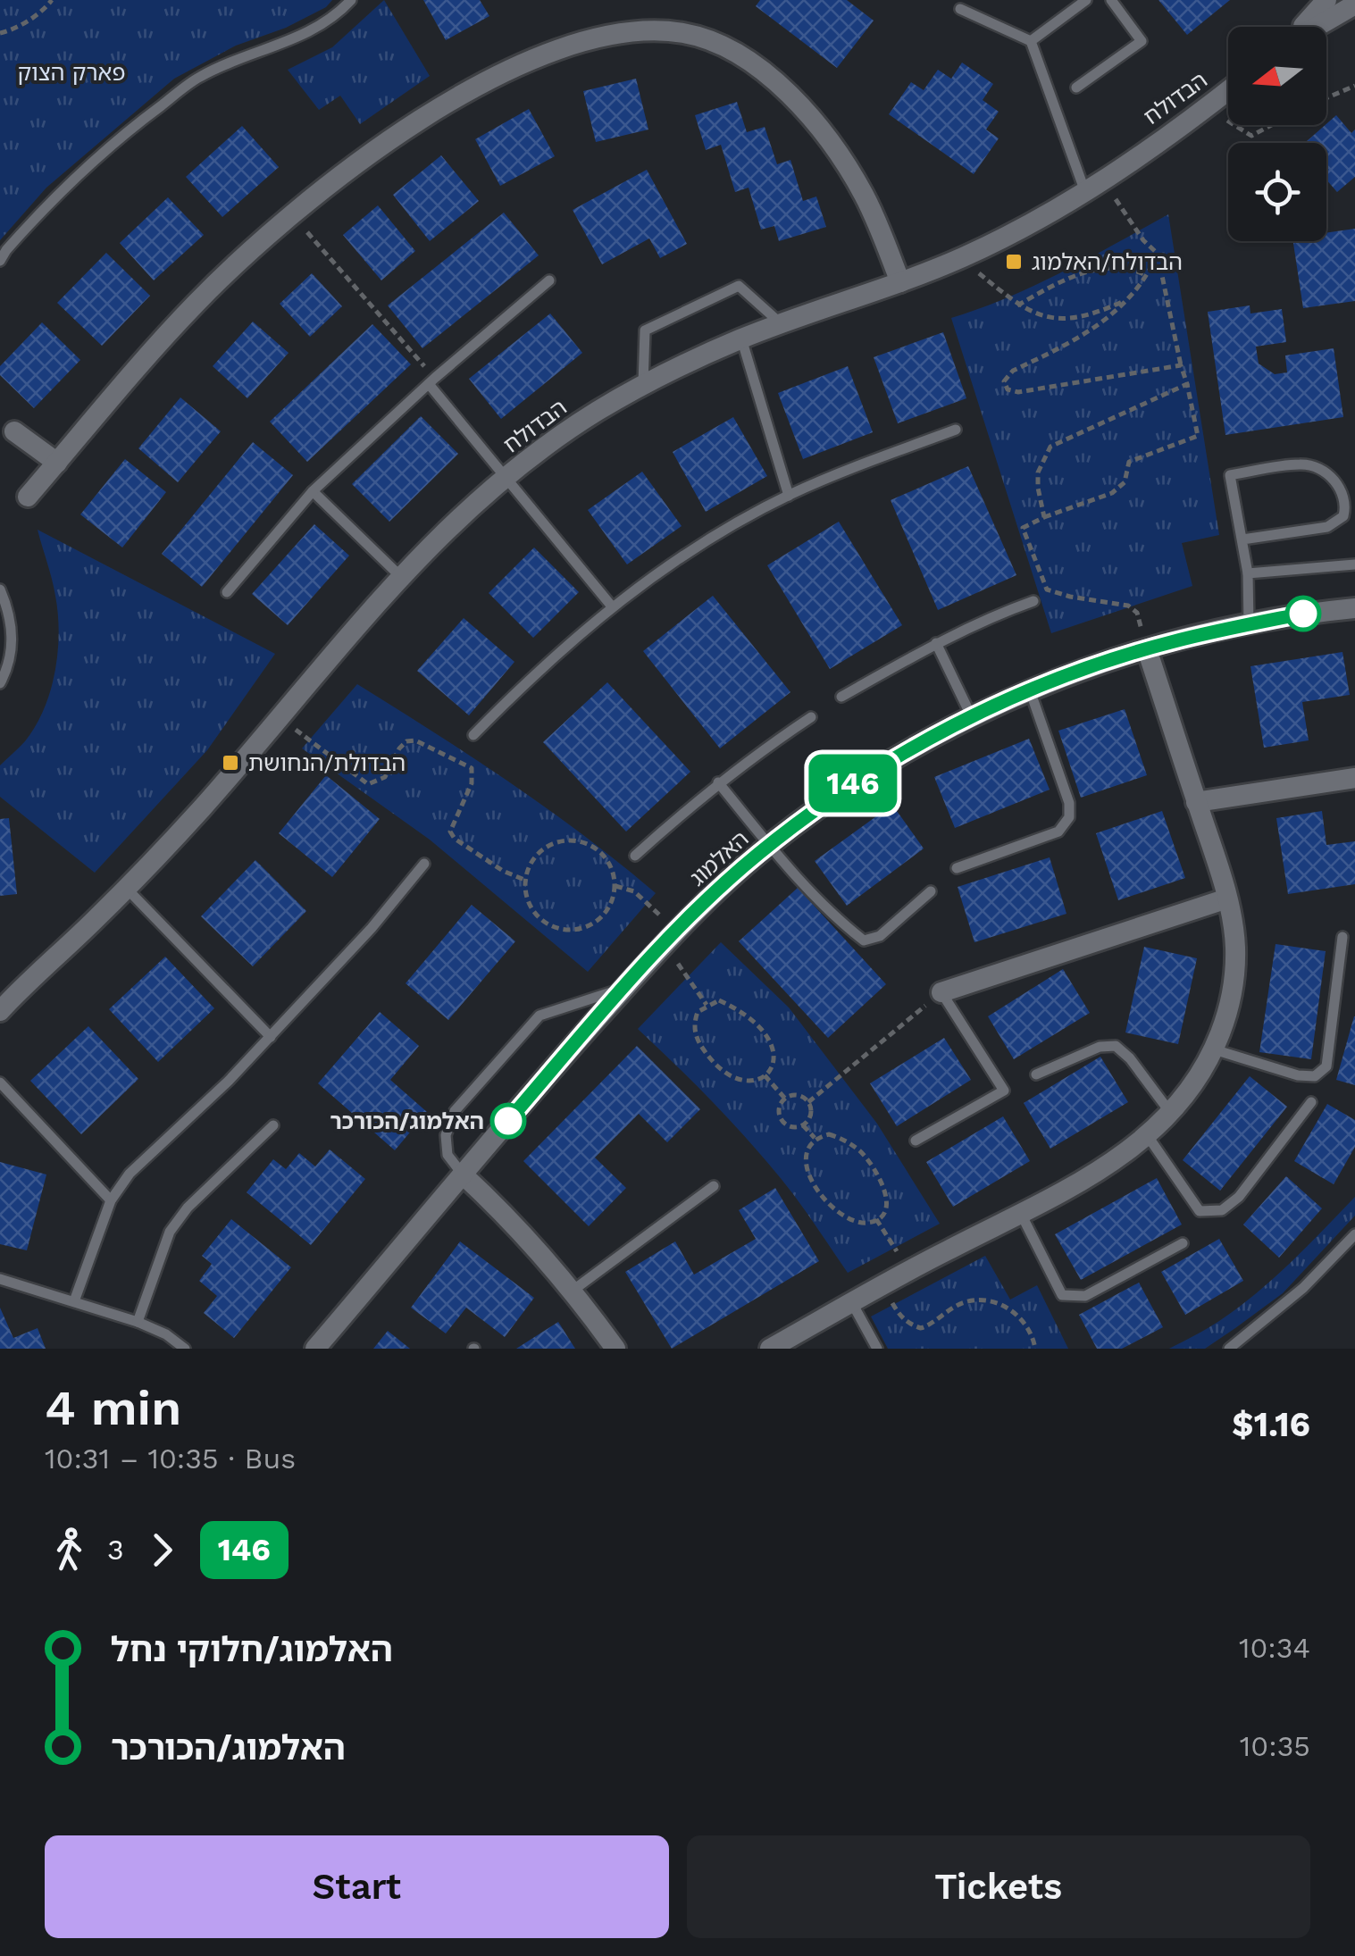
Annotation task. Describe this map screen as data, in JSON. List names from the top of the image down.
{
  "streets": {
    "street": ["הבדולח", "האלמוג"]
  },
  "parks": ["פארק הצוק"],
  "places": {
    "transit": ["הבדולח/האלמוג", "הבדולת/הנחושת"],
    "other": ["האלמוג/הכורכר"]
  },
  "lines": ["bus line 146"],
  "north": "left",
  "page": {
    "on_map": "146",
    "heading": ["4 min", "10:31 – 10:35 · Bus", "$1.16"],
    "legs": ["3", "146"],
    "list": [
      {
        "name": "האלמוג/חלוקי נחל",
        "value": "10:34"
      },
      {
        "name": "האלמוג/הכורכר",
        "value": "10:35"
      }
    ],
    "buttons": ["Start", "Tickets"]
  }
}
